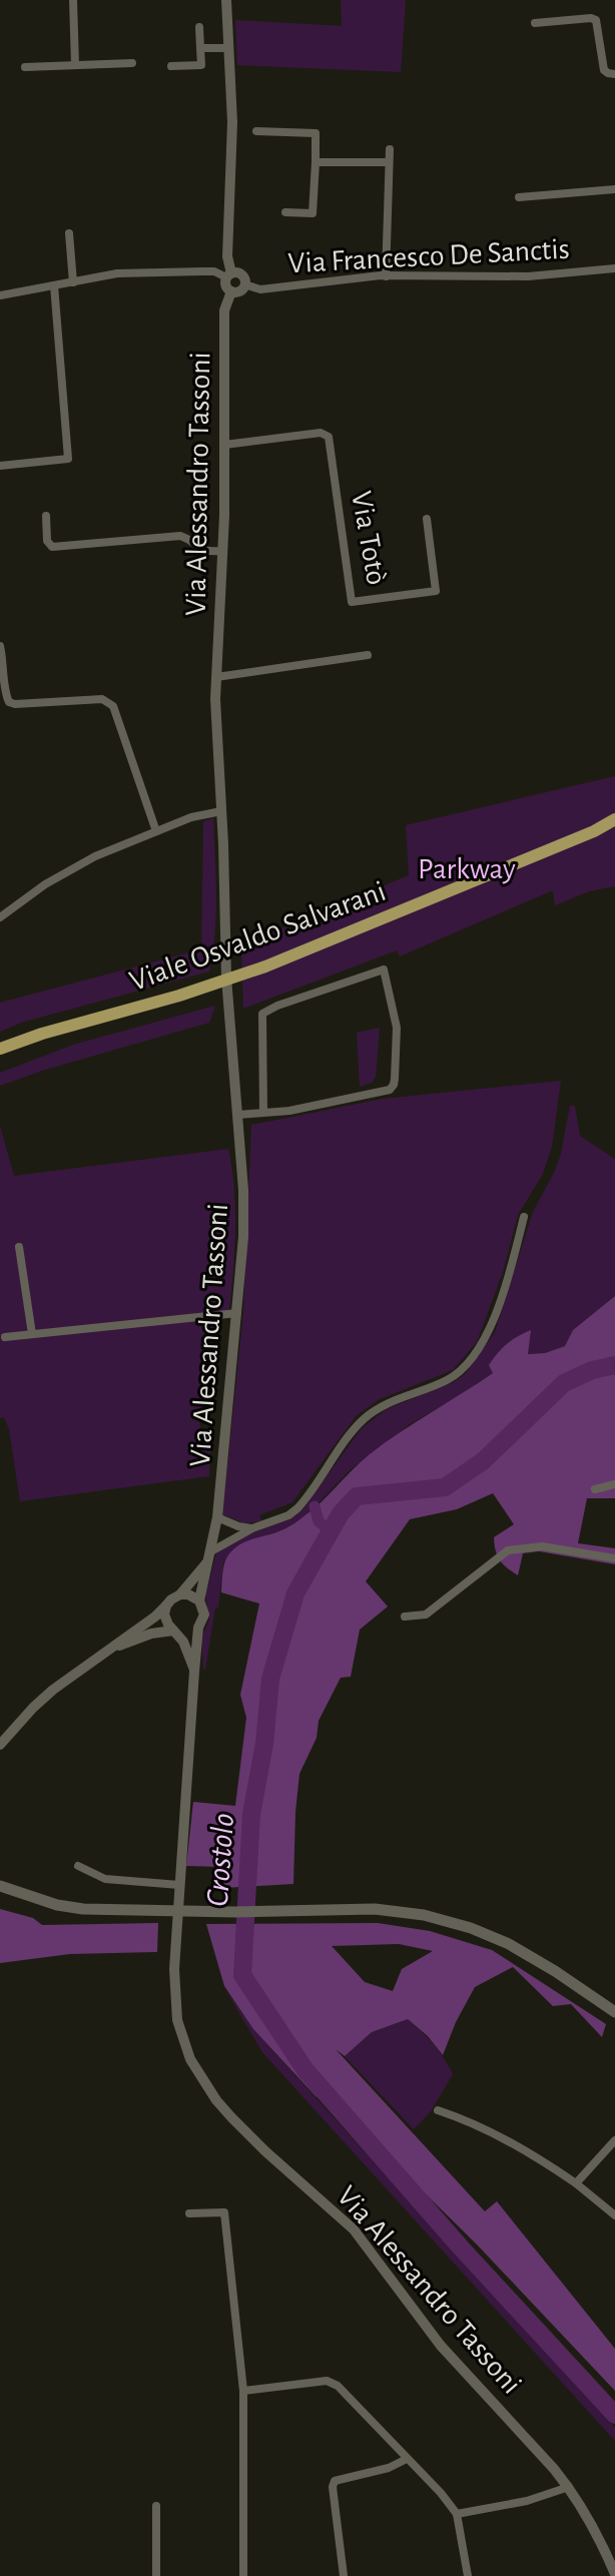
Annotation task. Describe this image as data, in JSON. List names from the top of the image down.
{
  "streets": {
    "main road": ["Viale Osvaldo Salvarani"],
    "street": ["Via Francesco De Sanctis", "Via Alessandro Tassoni", "Via Totò"]
  },
  "crossings": [
    ["Via Francesco De Sanctis", "Via Alessandro Tassoni"],
    ["Via Alessandro Tassoni", "Via Totò"]
  ],
  "water": ["Crostolo"],
  "parks": ["Parkway"]
}
